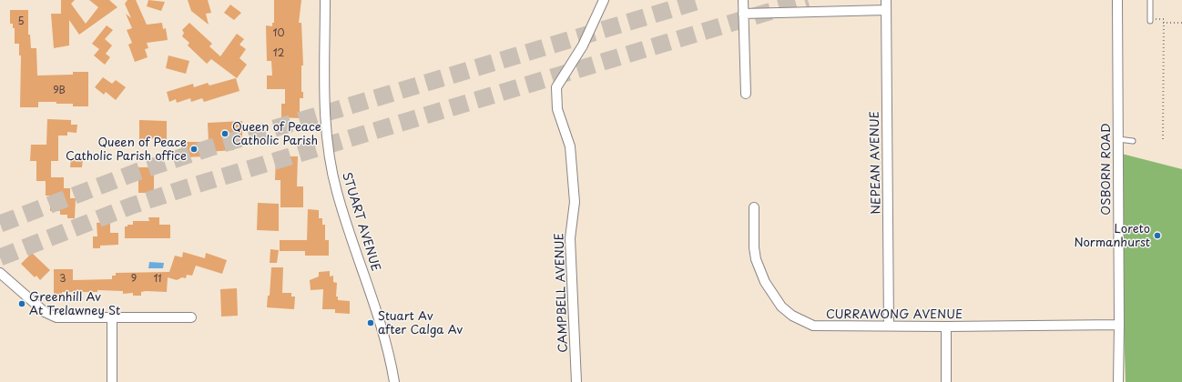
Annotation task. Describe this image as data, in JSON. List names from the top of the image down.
{
  "streets": {
    "street": [
      "NEPEAN AVENUE",
      "OSBORN ROAD",
      "STUART AVENUE",
      "CAMPBELL AVENUE",
      "CURRAWONG AVENUE"
    ]
  },
  "crossings": [
    ["NEPEAN AVENUE", "CURRAWONG AVENUE"],
    ["OSBORN ROAD", "CURRAWONG AVENUE"]
  ],
  "places": [
    "Queen of Peace Catholic Parish",
    "Queen of Peace Catholic Parish office",
    "Loreto Normanhurst",
    "Greenhill Av At Trelawney St",
    "Stuart Av after Calga Av"
  ],
  "house_numbers": [
    "5",
    "10",
    "12",
    "9B",
    "3",
    "9",
    "11"
  ]
}
